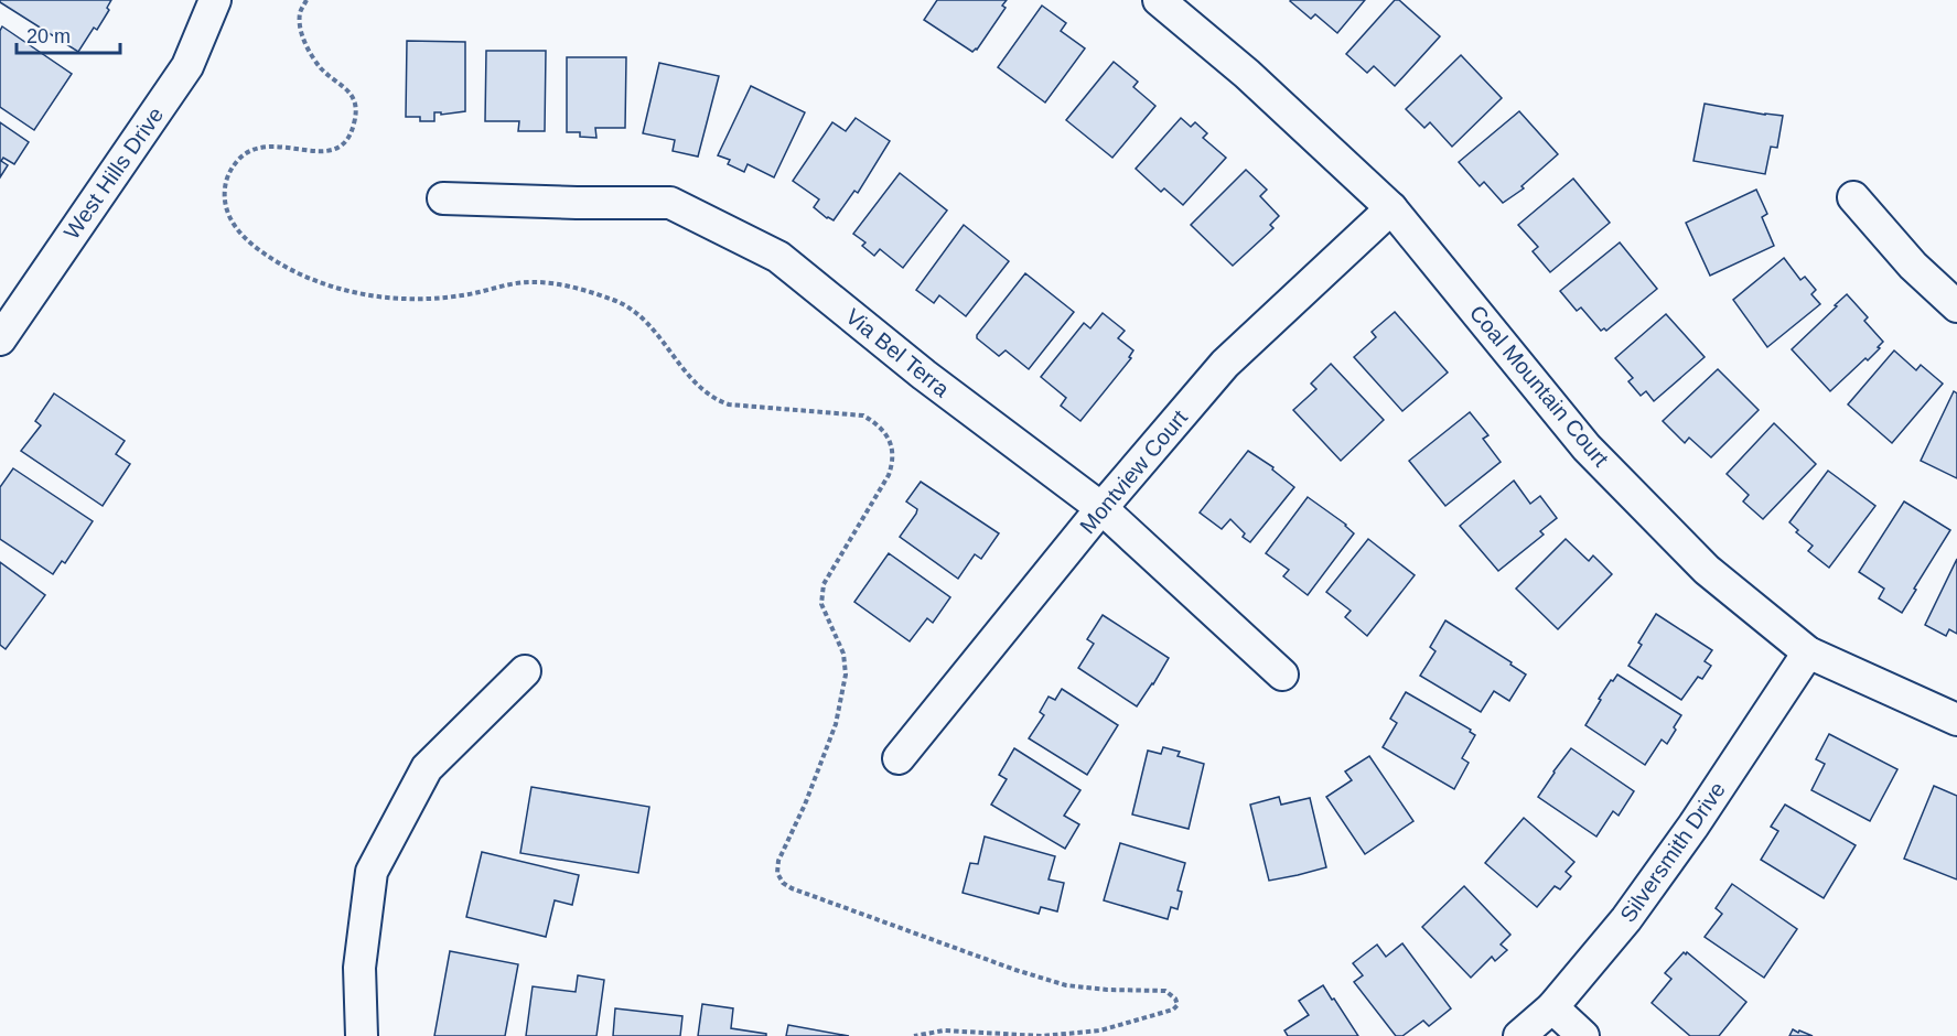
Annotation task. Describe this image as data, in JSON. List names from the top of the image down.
{
  "streets": {
    "street": [
      "West Hills Drive",
      "Via Bel Terra",
      "Coal Mountain Court",
      "Montview Court",
      "Silversmith Drive"
    ]
  },
  "crossings": [
    ["Via Bel Terra", "Montview Court"],
    ["Coal Mountain Court", "Montview Court"],
    ["Coal Mountain Court", "Silversmith Drive"]
  ],
  "scale_bar": "20 m"
}
